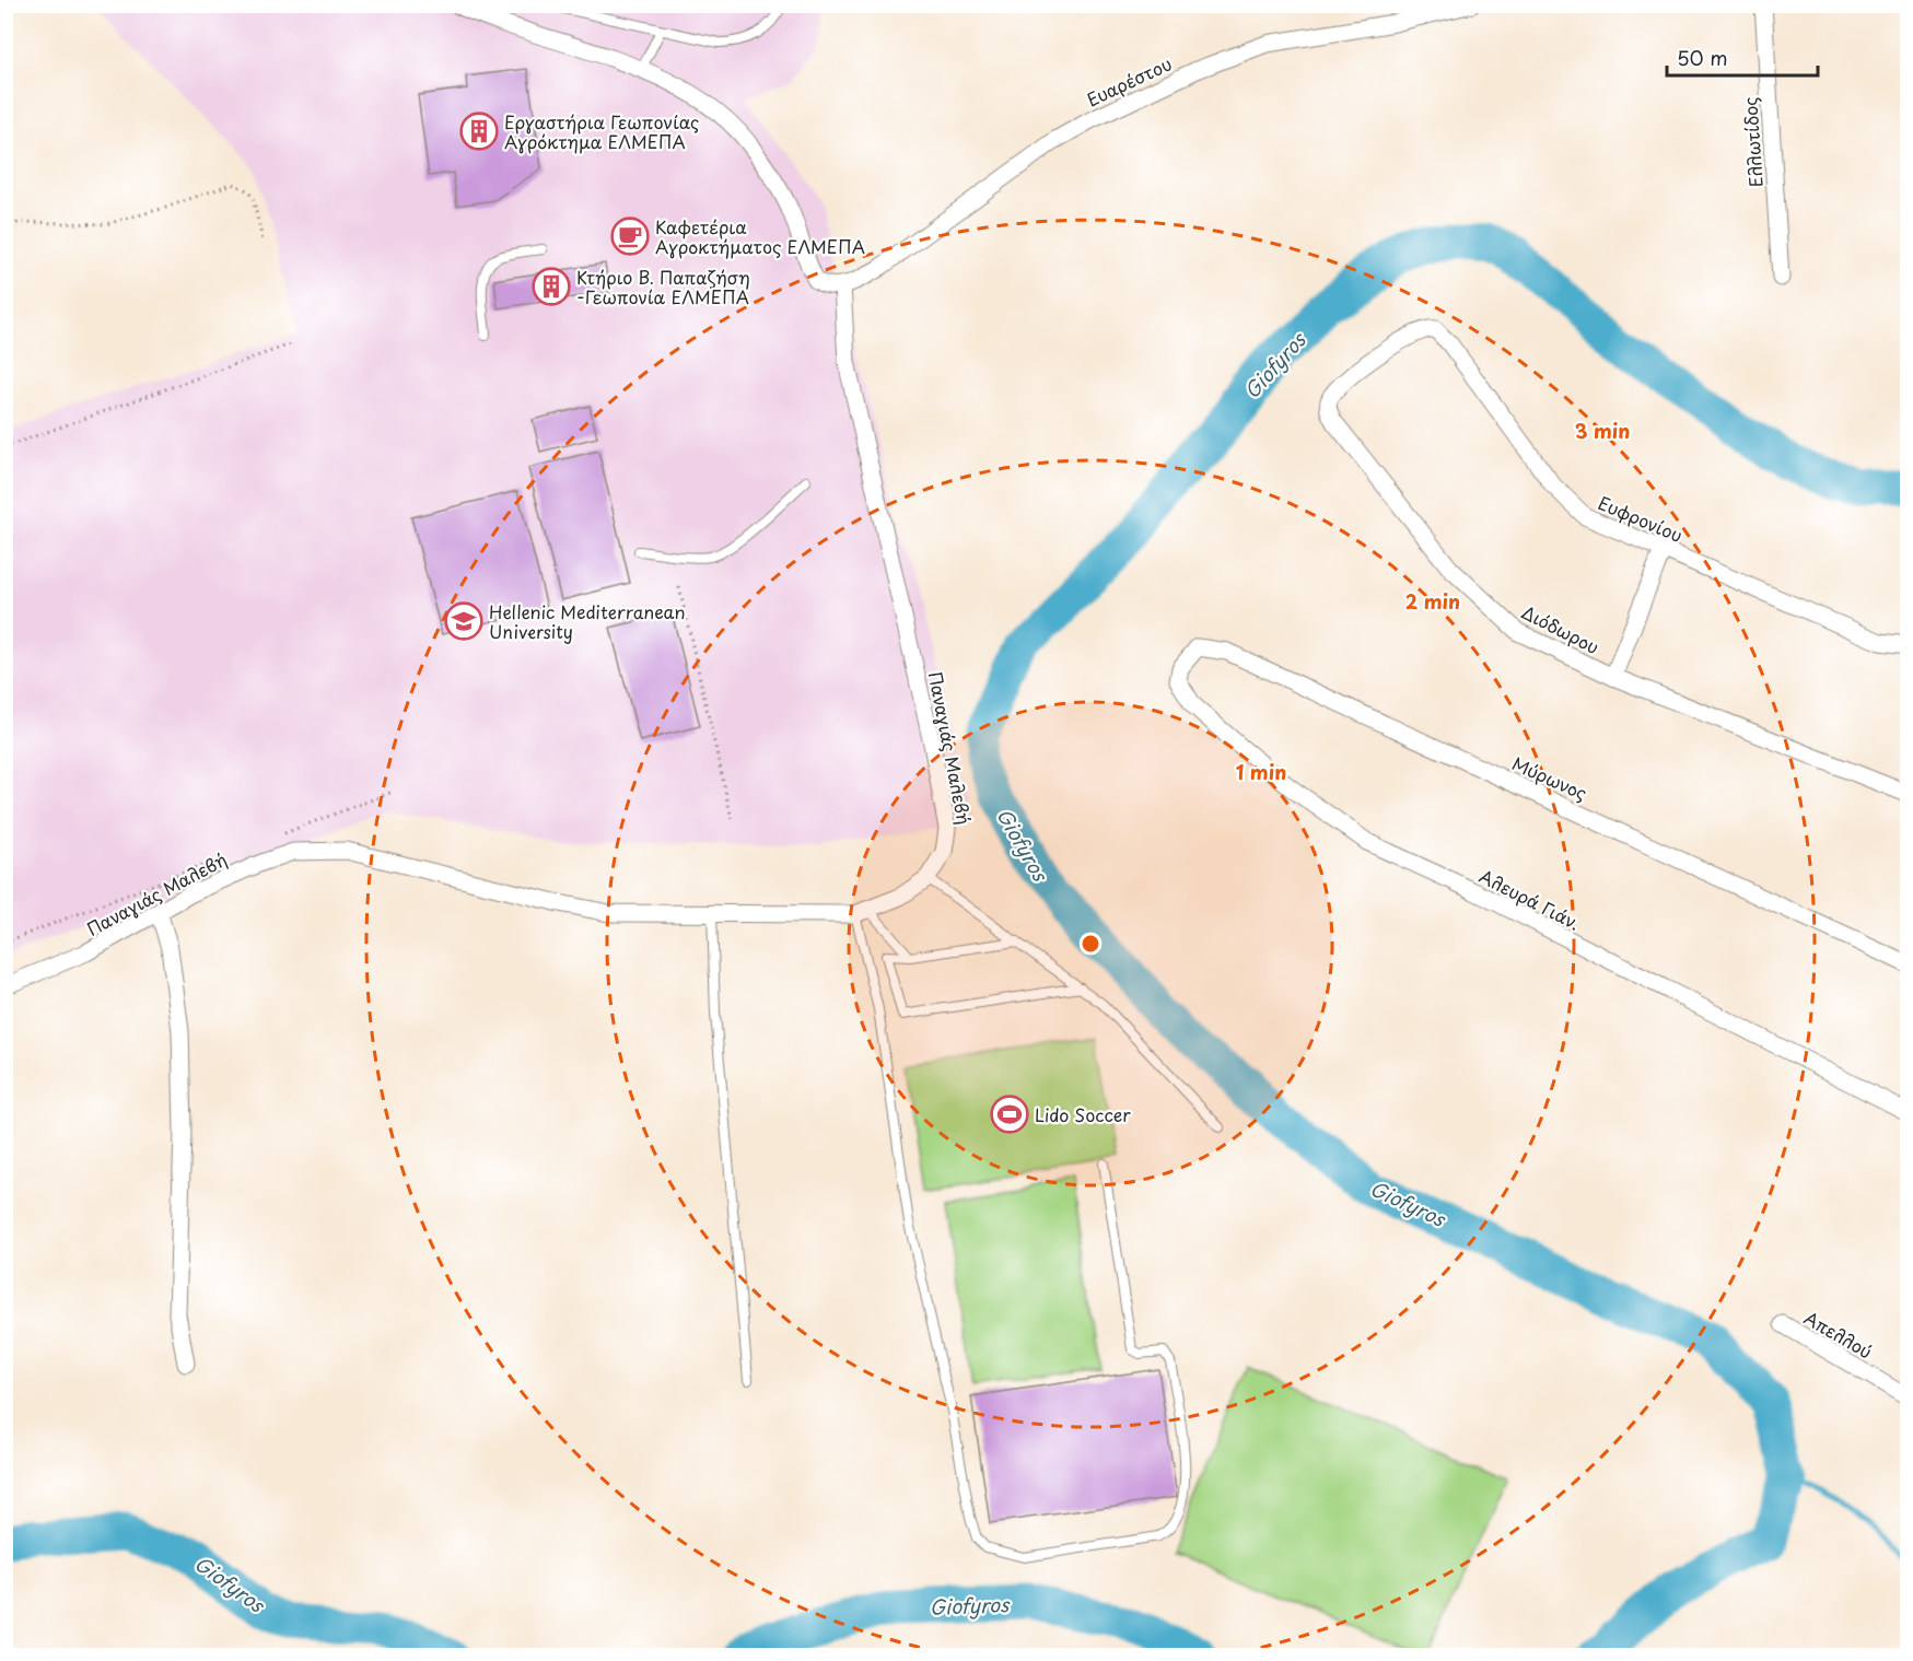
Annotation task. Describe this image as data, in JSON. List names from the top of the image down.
{
  "streets": {
    "street": [
      "Ευαρέστου",
      "Ελλωτίδος",
      "Ευφρονίου",
      "Διόδωρου",
      "Παναγιάς Μαλεβή",
      "Μύρωνος",
      "Αλευρά Γιάν.",
      "Απελλού"
    ]
  },
  "crossings": [
    ["Ευαρέστου", "Παναγιάς Μαλεβή"],
    ["Ευφρονίου", "Διόδωρου"],
    ["Μύρωνος", "Αλευρά Γιάν."]
  ],
  "water": ["Giofyros"],
  "places": {
    "building": ["Εργαστήρια Γεωπονίας Αγρόκτημα ΕΛΜΕΠΑ", "Κτήριο Β. Παπαζήση -Γεωπονία ΕΛΜΕΠΑ"],
    "cafe": ["Καφετέρια Αγροκτήματος ΕΛΜΕΠΑ"],
    "school or university": ["Hellenic Mediterranean University"],
    "sports": ["Lido Soccer"]
  },
  "scale_bar": "50 m",
  "rings": ["3 min", "2 min", "1 min"]
}
